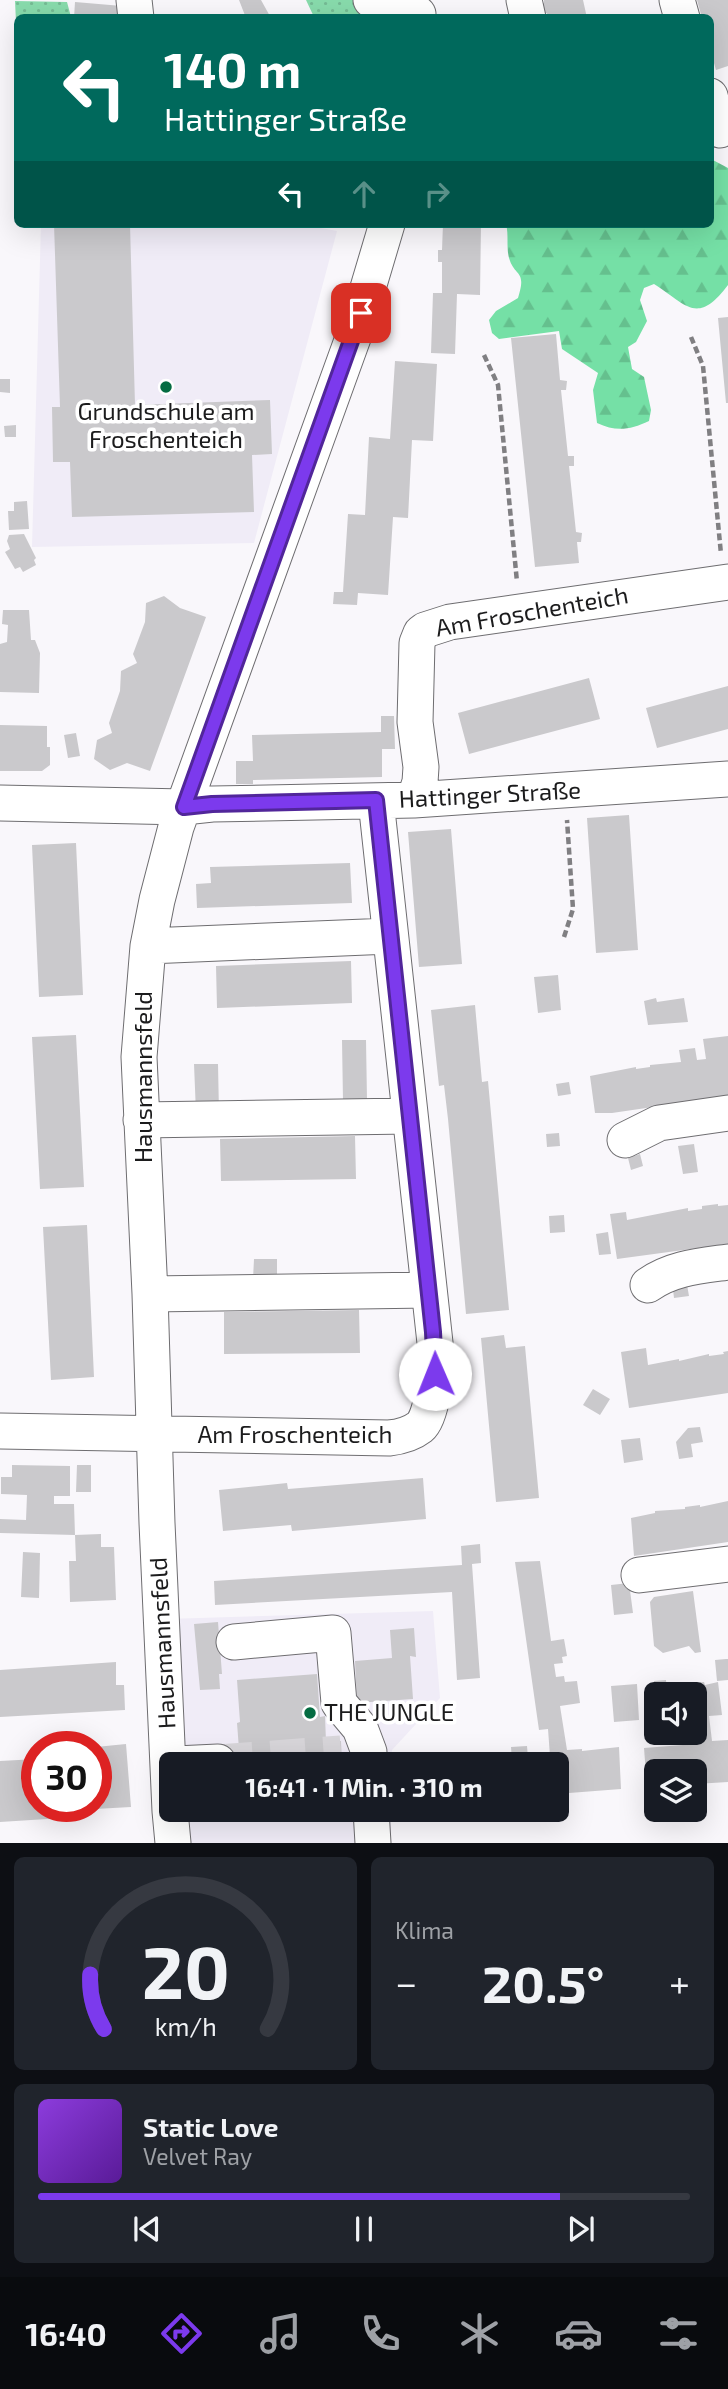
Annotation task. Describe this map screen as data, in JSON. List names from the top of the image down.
{
  "streets": {
    "street": ["Am Froschenteich", "Hattinger Straße", "Hausmannsfeld"]
  },
  "crossings": [
    ["Am Froschenteich", "Hattinger Straße"],
    ["Am Froschenteich", "Hausmannsfeld"],
    ["Hattinger Straße", "Hausmannsfeld"]
  ],
  "places": ["Grundschule am Froschenteich", "THE JUNGLE"],
  "page": {
    "turn": ["140 m", "Hattinger Straße"],
    "limit": "30",
    "trip": "16:41 · 1 Min. · 310 m",
    "tile": "Klima",
    "heat": ["−", "20.5°", "+"],
    "song": ["Static Love", "Velvet Ray"],
    "tabs": "16:40",
    "gauge": ["20", "km/h"]
  }
}
